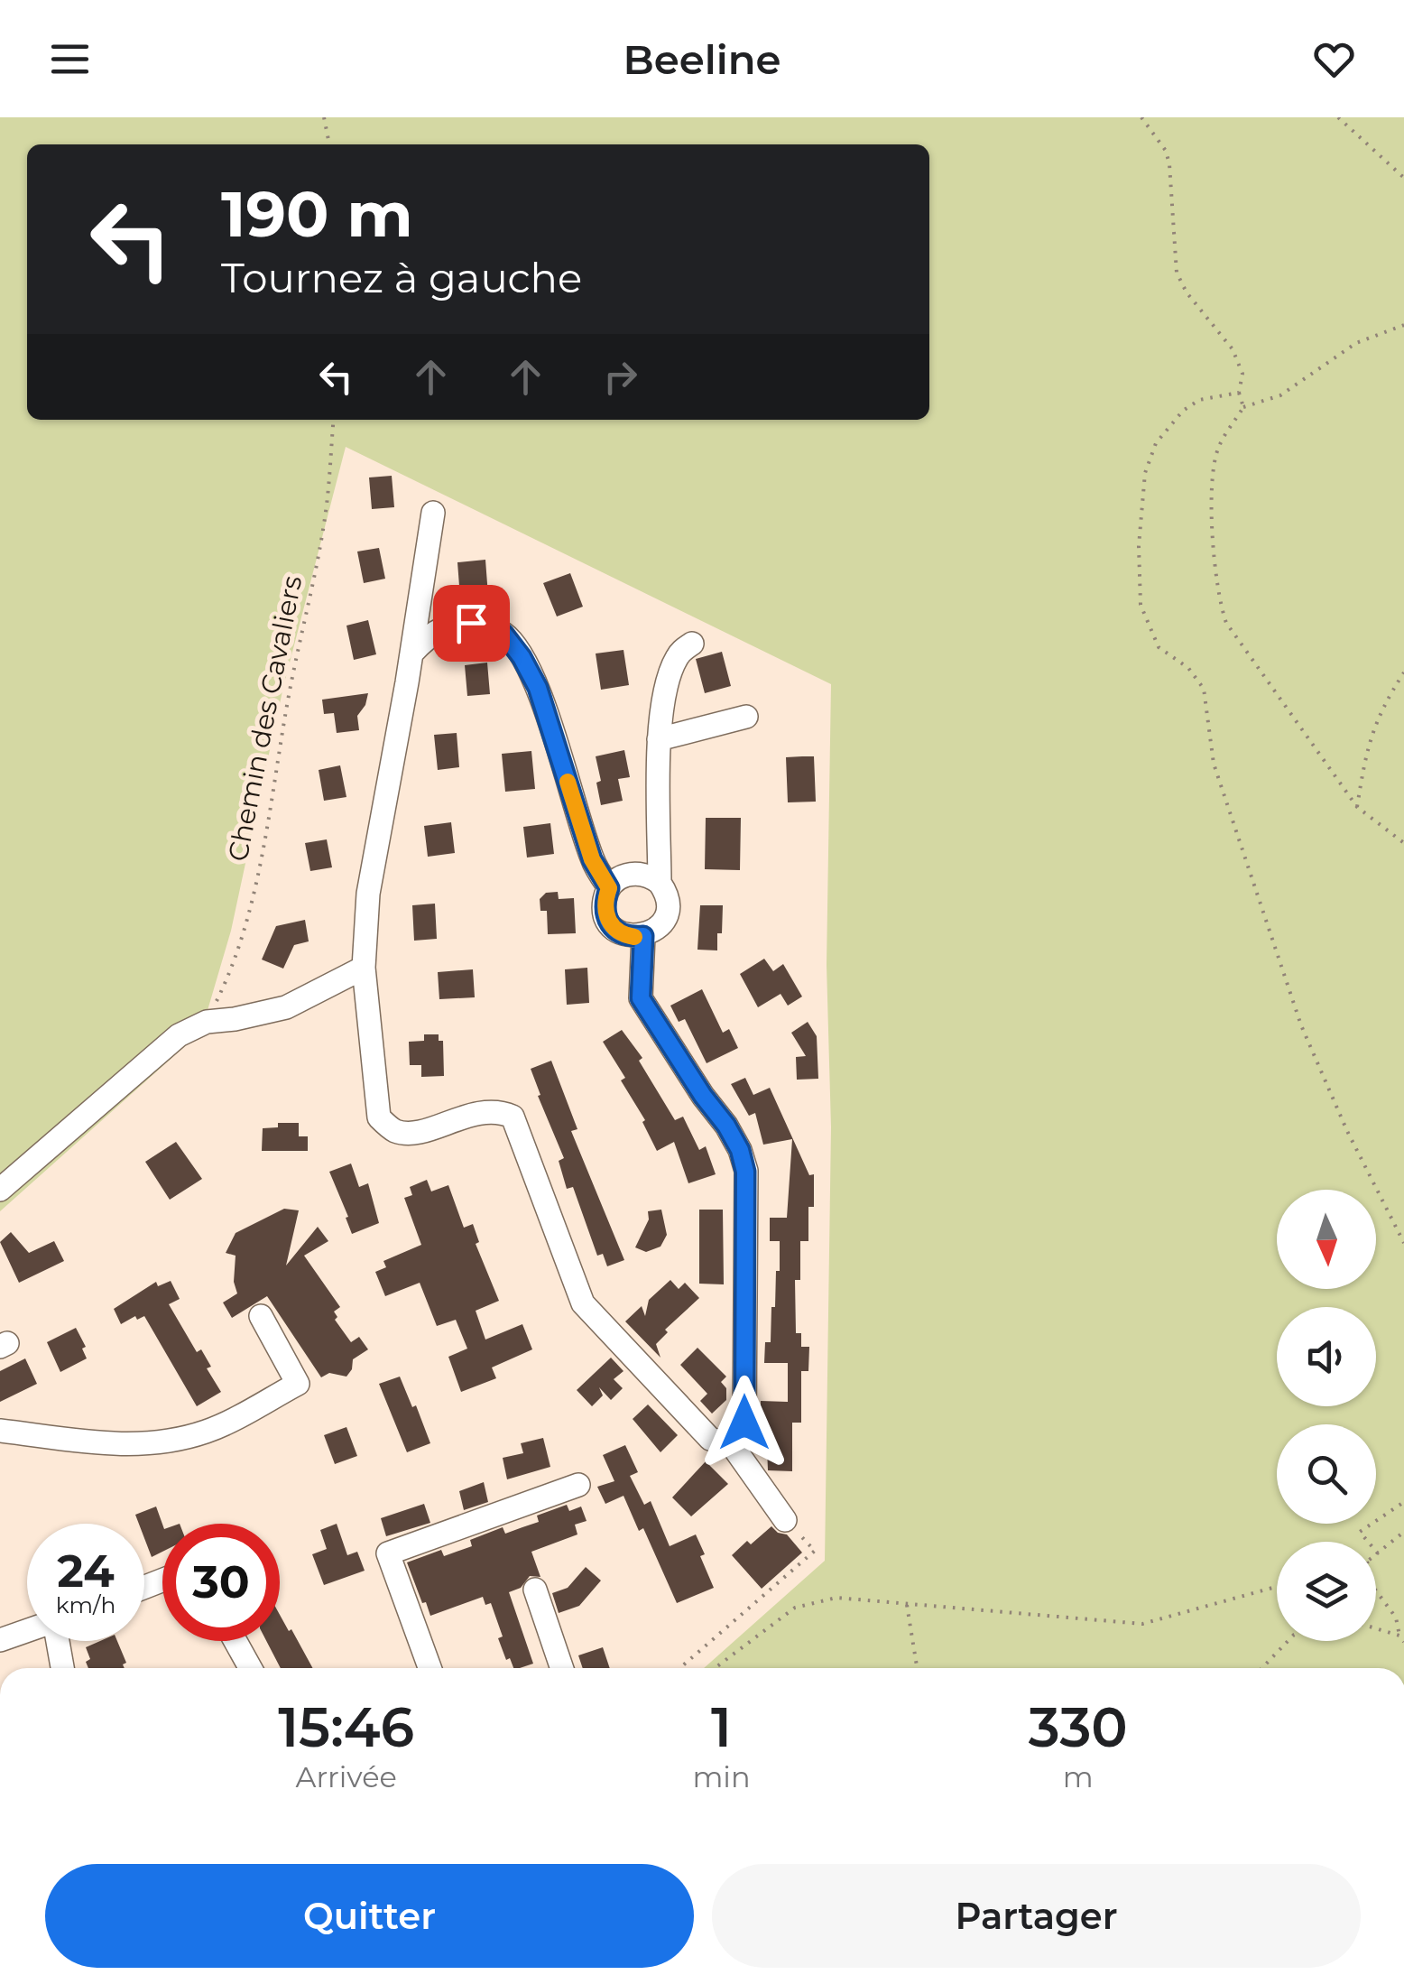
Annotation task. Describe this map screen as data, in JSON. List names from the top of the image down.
{
  "streets": {
    "path": ["Chemin des Cavaliers"]
  },
  "north": "bottom",
  "page": {
    "header": "Beeline",
    "turn": ["190 m", "Tournez à gauche"],
    "speed": "24 km/h",
    "limit": "30",
    "eta": [
      "15:46",
      "Arrivée",
      "1",
      "min",
      "330",
      "m"
    ],
    "buttons": ["Quitter", "Partager"]
  }
}
